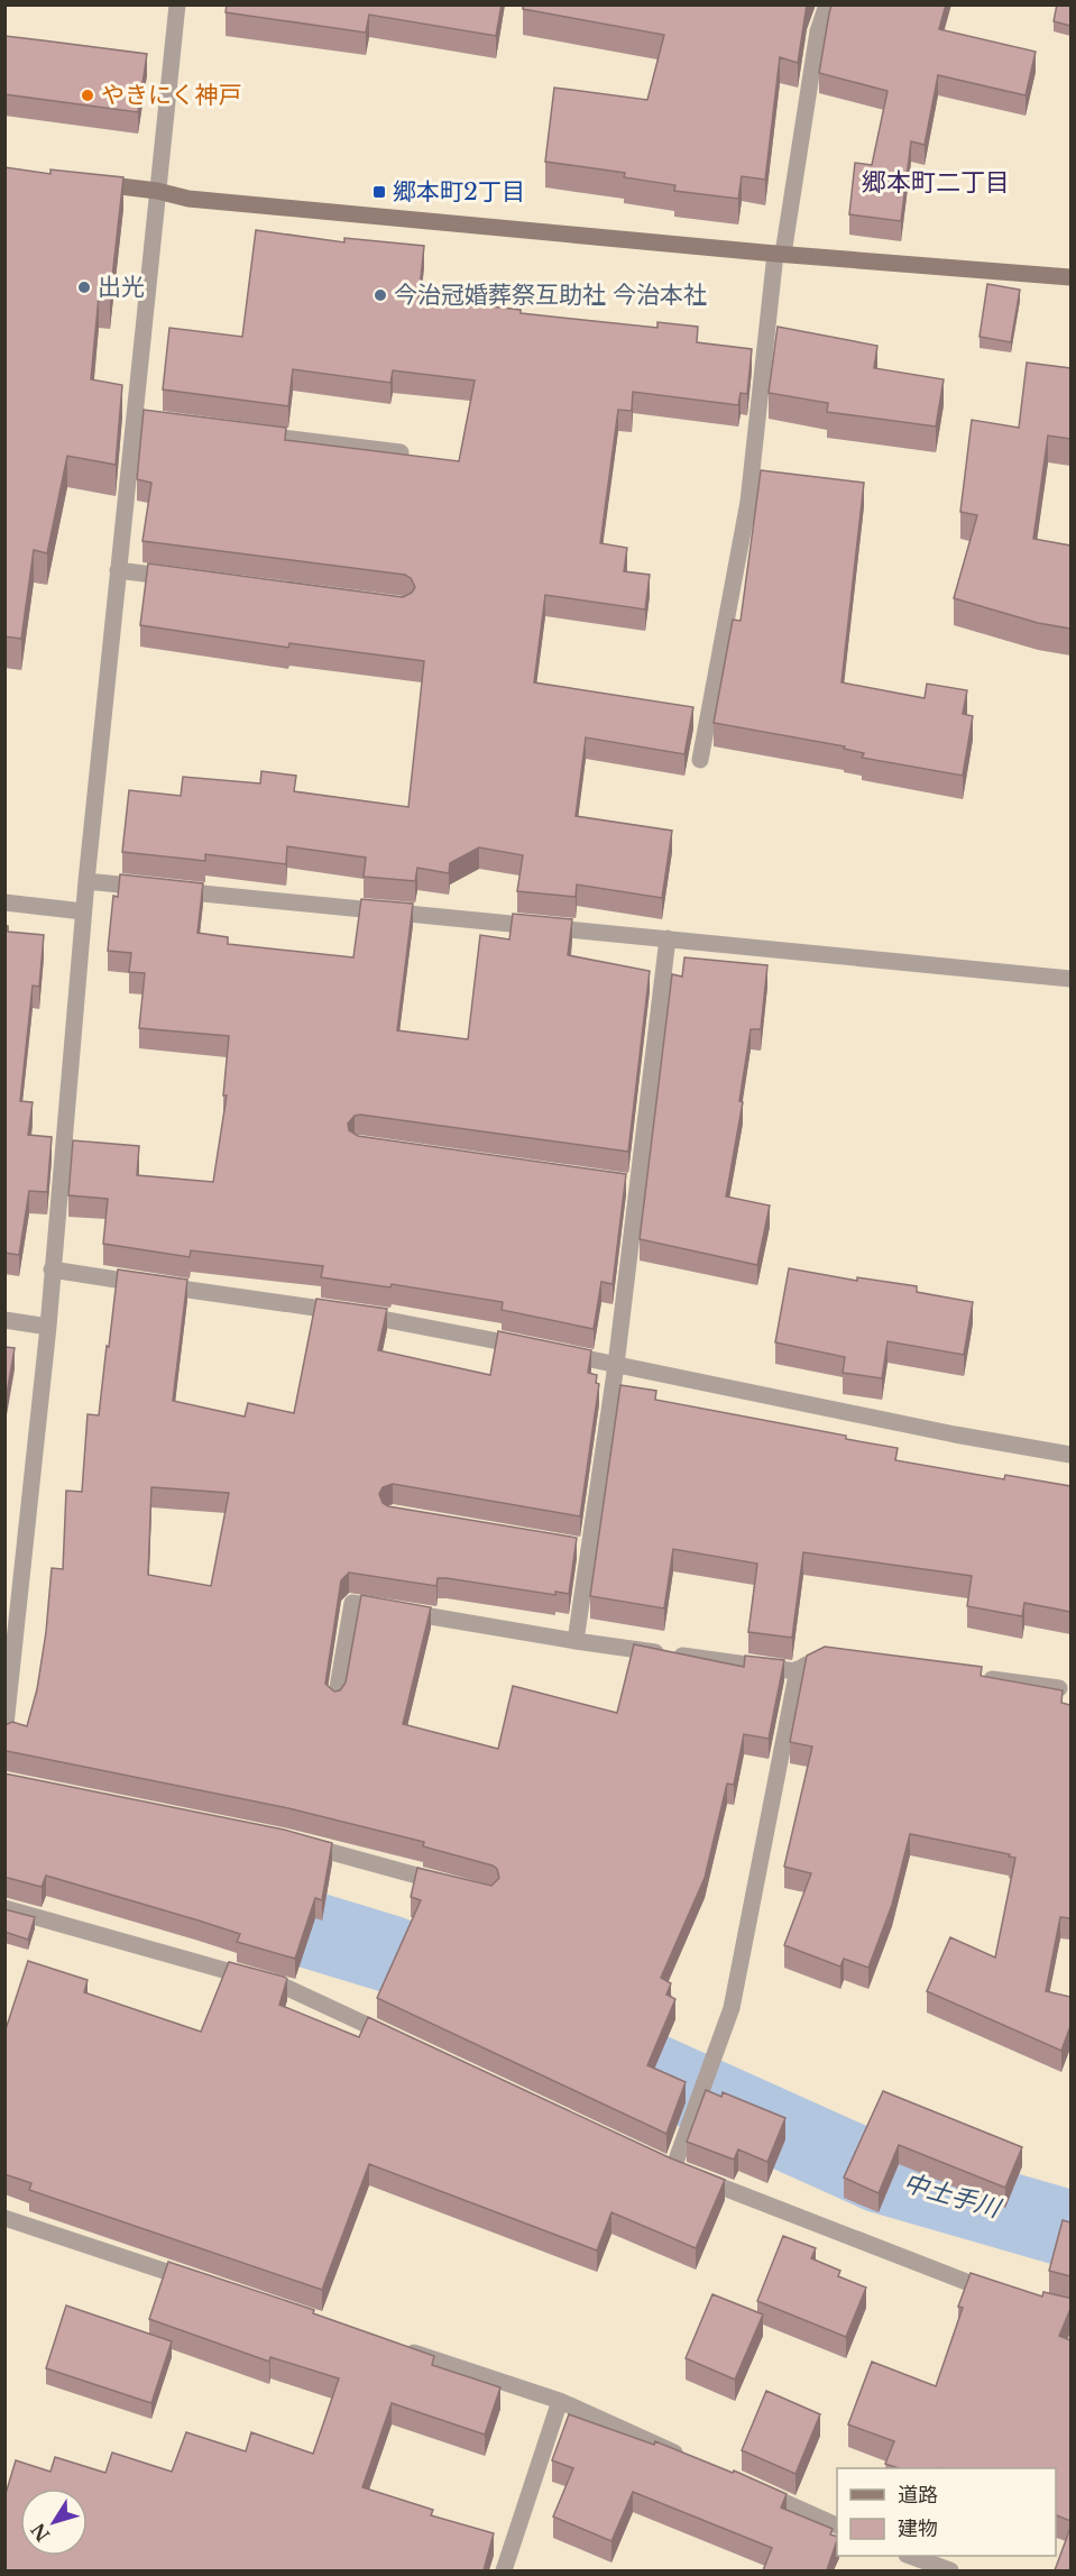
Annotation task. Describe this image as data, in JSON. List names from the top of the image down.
{
  "districts": ["郷本町二丁目"],
  "water": ["中土手川"],
  "places": {
    "other": ["やきにく神戸", "出光", "今治冠婚葬祭互助社 今治本社"],
    "transit": ["郷本町2丁目"]
  },
  "legend": ["道路", "建物"],
  "north": "bottom left"
}
